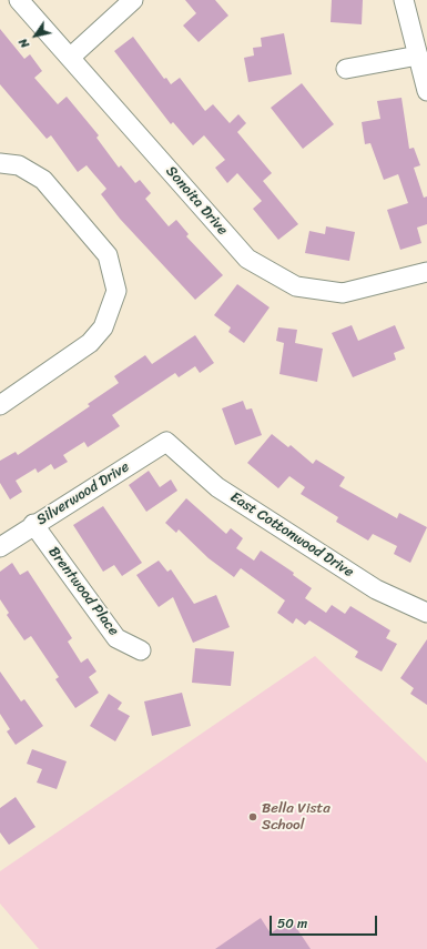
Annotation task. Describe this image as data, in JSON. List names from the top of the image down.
{
  "streets": {
    "street": [
      "Sonoita Drive",
      "Silverwood Drive",
      "East Cottonwood Drive",
      "Brentwood Place"
    ]
  },
  "crossings": [
    ["Silverwood Drive", "East Cottonwood Drive"],
    ["Silverwood Drive", "Brentwood Place"]
  ],
  "places": ["Bella Vista School"],
  "scale_bar": "50 m",
  "north": "bottom left"
}
